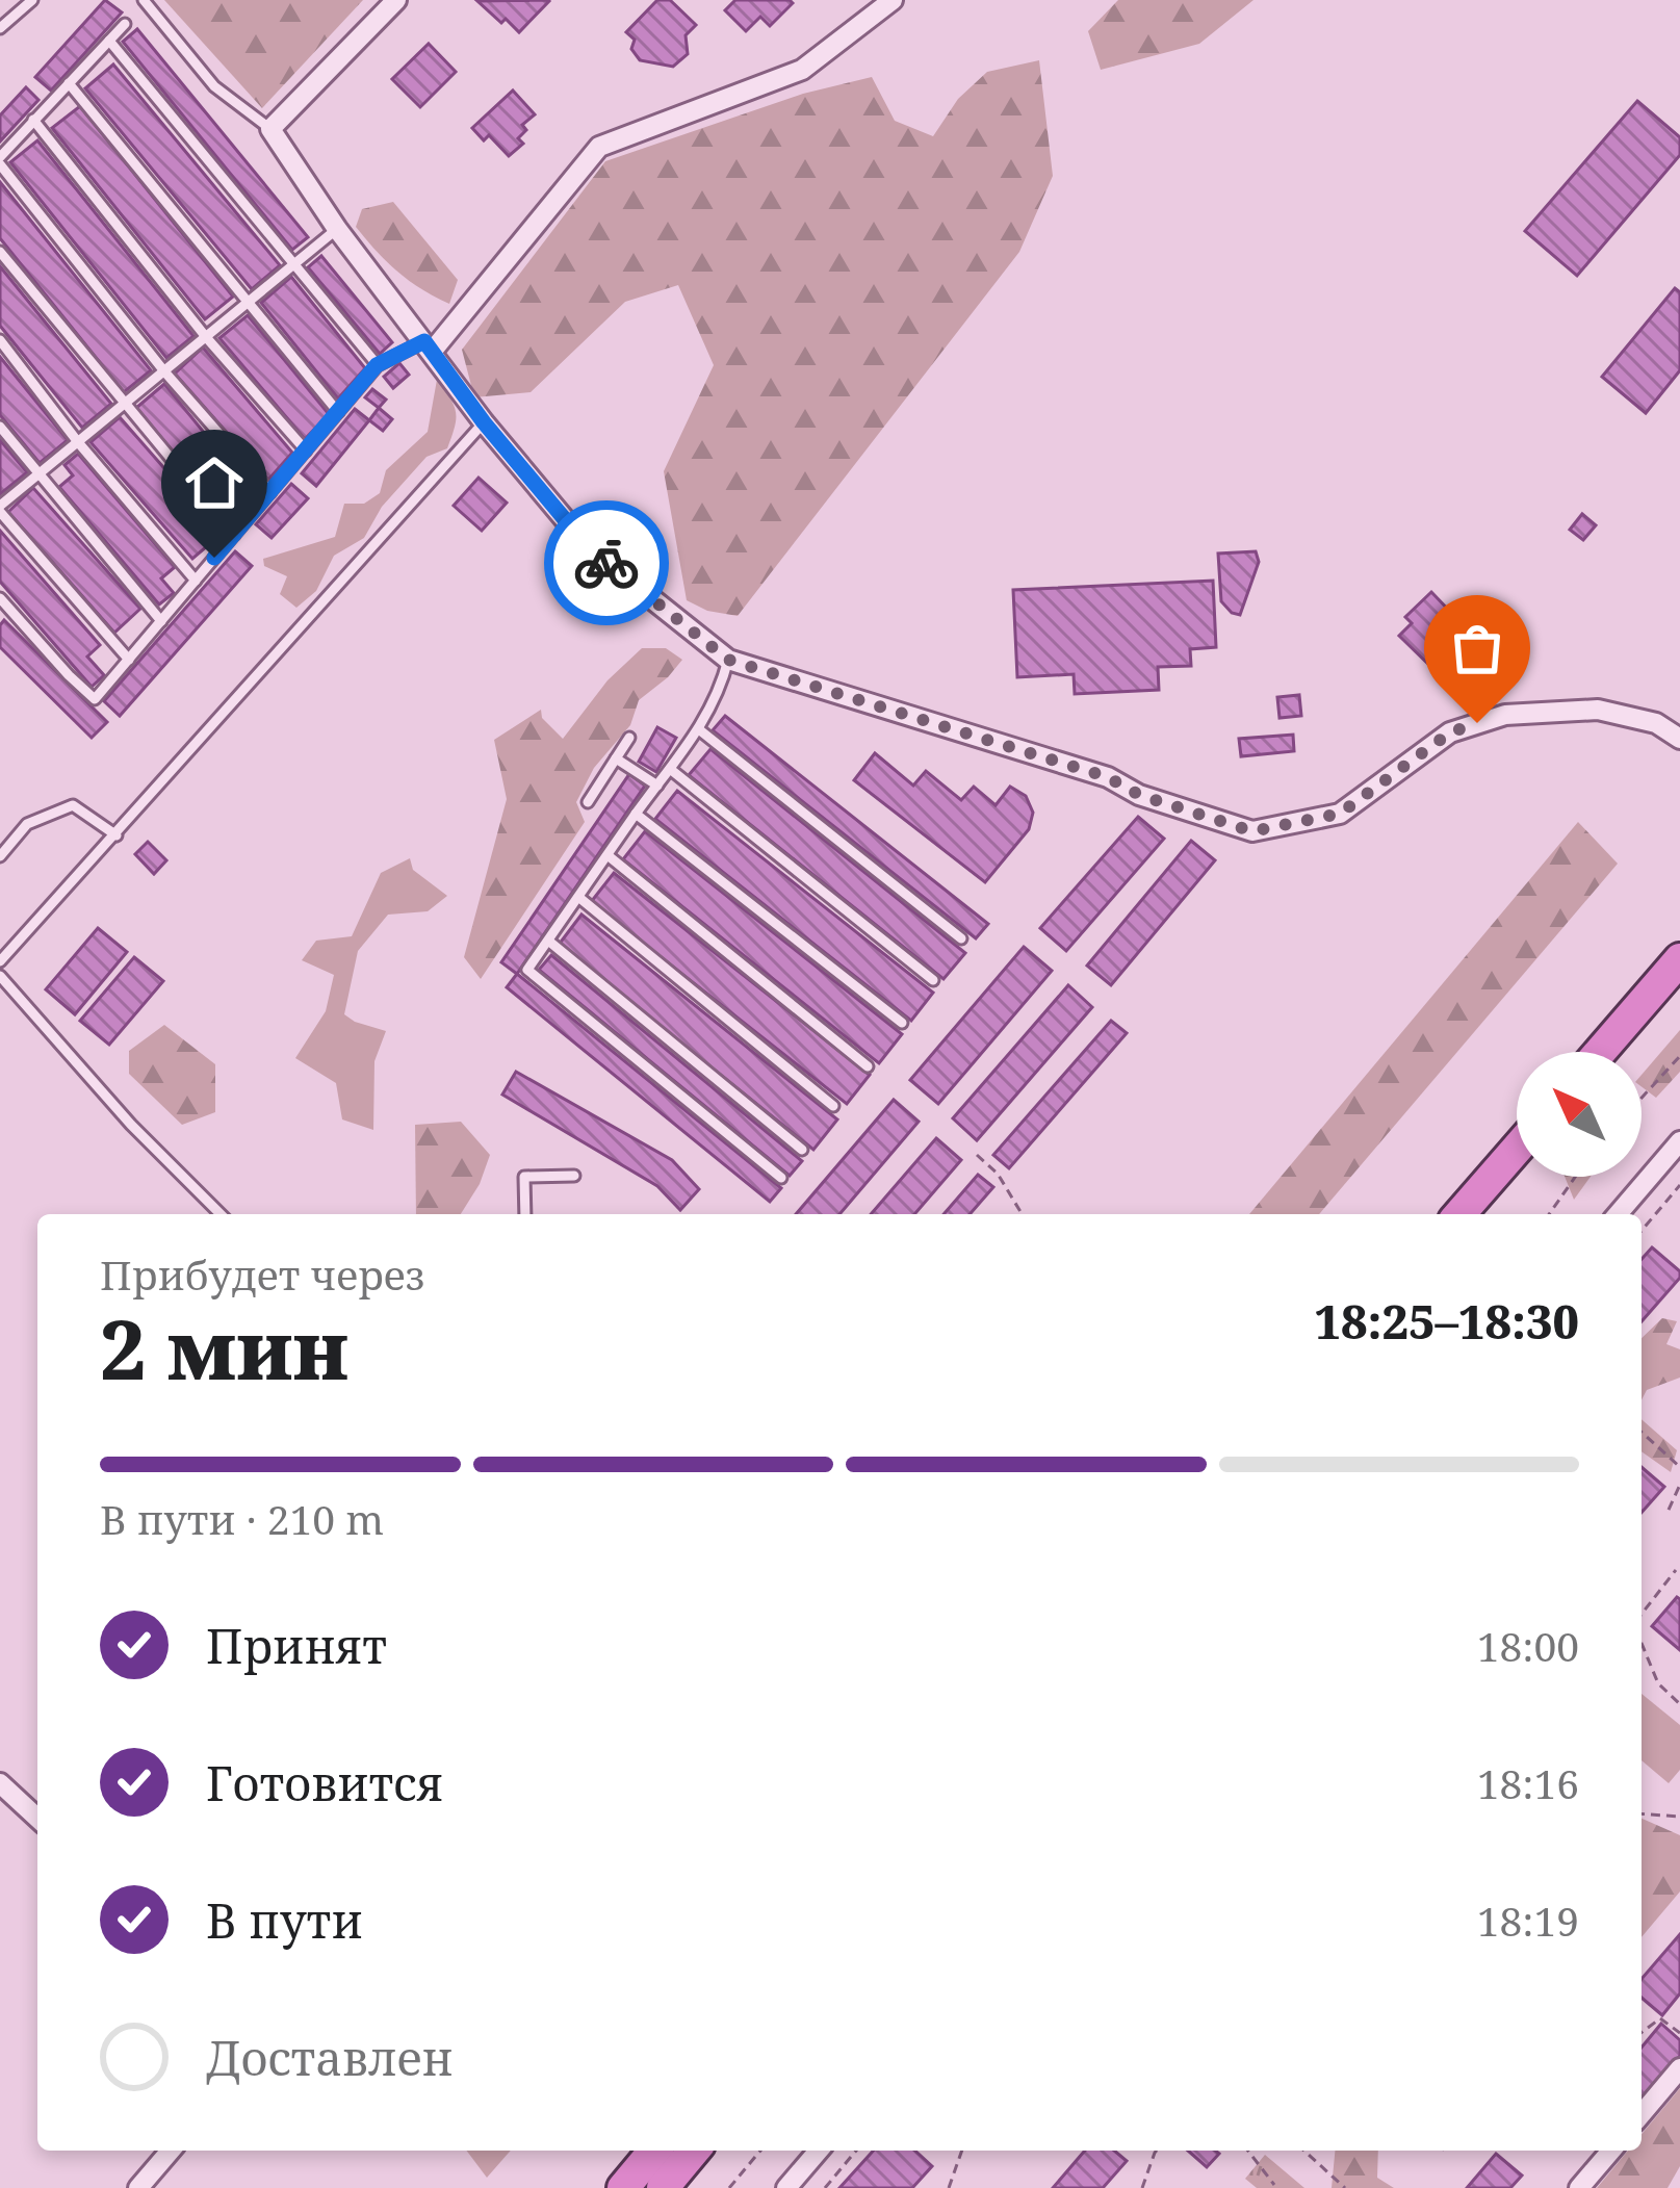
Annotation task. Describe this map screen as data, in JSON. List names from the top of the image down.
{
  "north": "top left",
  "page": {
    "heading": ["2 мин", "Прибудет через", "18:25–18:30"],
    "bar": "В пути · 210 m",
    "list": [
      ["Принят", "18:00"],
      ["Готовится", "18:16"],
      ["В пути", "18:19"],
      "Доставлен"
    ]
  }
}
